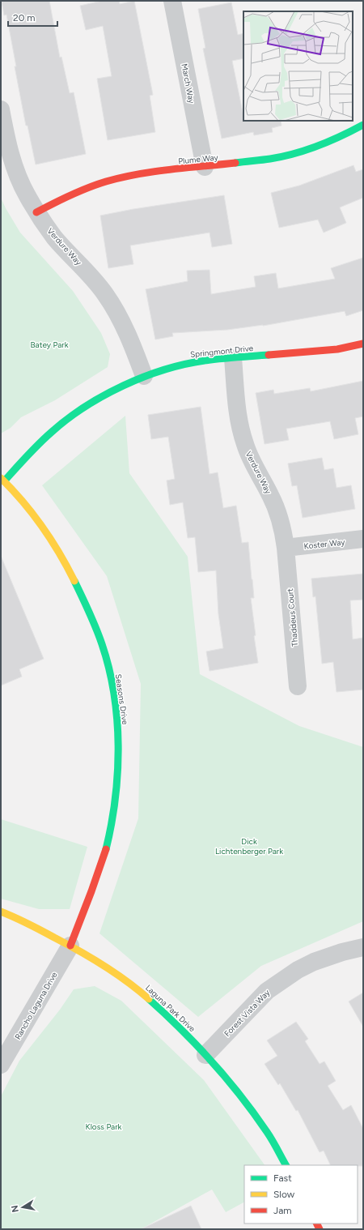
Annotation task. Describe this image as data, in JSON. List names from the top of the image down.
{
  "streets": {
    "street": [
      "March Way",
      "Plume Way",
      "Verdure Way",
      "Springmont Drive",
      "Koster Way",
      "Thaddeus Court",
      "Seasons Drive",
      "Rancho Laguna Drive",
      "Laguna Park Drive",
      "Forest Vista Way"
    ]
  },
  "crossings": [
    ["March Way", "Plume Way"],
    ["Plume Way", "Verdure Way"],
    ["Verdure Way", "Springmont Drive"],
    ["Verdure Way", "Koster Way"],
    ["Verdure Way", "Thaddeus Court"],
    ["Springmont Drive", "Seasons Drive"],
    ["Koster Way", "Thaddeus Court"],
    ["Seasons Drive", "Rancho Laguna Drive"],
    ["Seasons Drive", "Laguna Park Drive"],
    ["Rancho Laguna Drive", "Laguna Park Drive"],
    ["Laguna Park Drive", "Forest Vista Way"]
  ],
  "parks": ["Batey Park", "Dick Lichtenberger Park", "Kloss Park"],
  "legend": ["Fast", "Slow", "Jam"],
  "scale_bar": "20 m",
  "north": "left"
}
